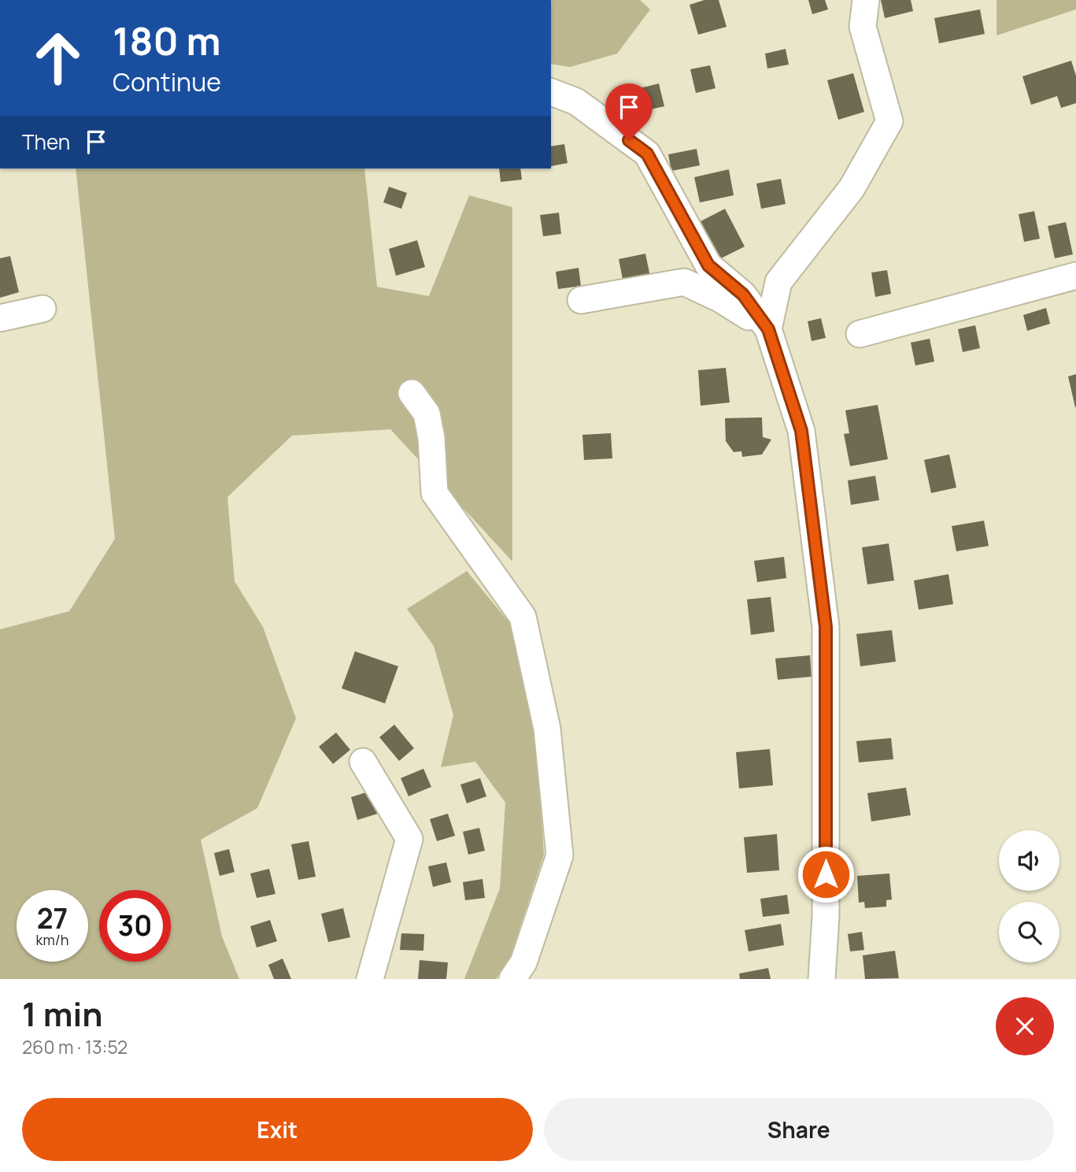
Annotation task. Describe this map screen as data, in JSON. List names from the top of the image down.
{
  "page": {
    "turn": ["180 m", "Continue"],
    "then": "Then",
    "speed": "27 km/h",
    "limit": "30",
    "heading": ["1 min", "260 m · 13:52"],
    "buttons": ["Exit", "Share"]
  }
}
